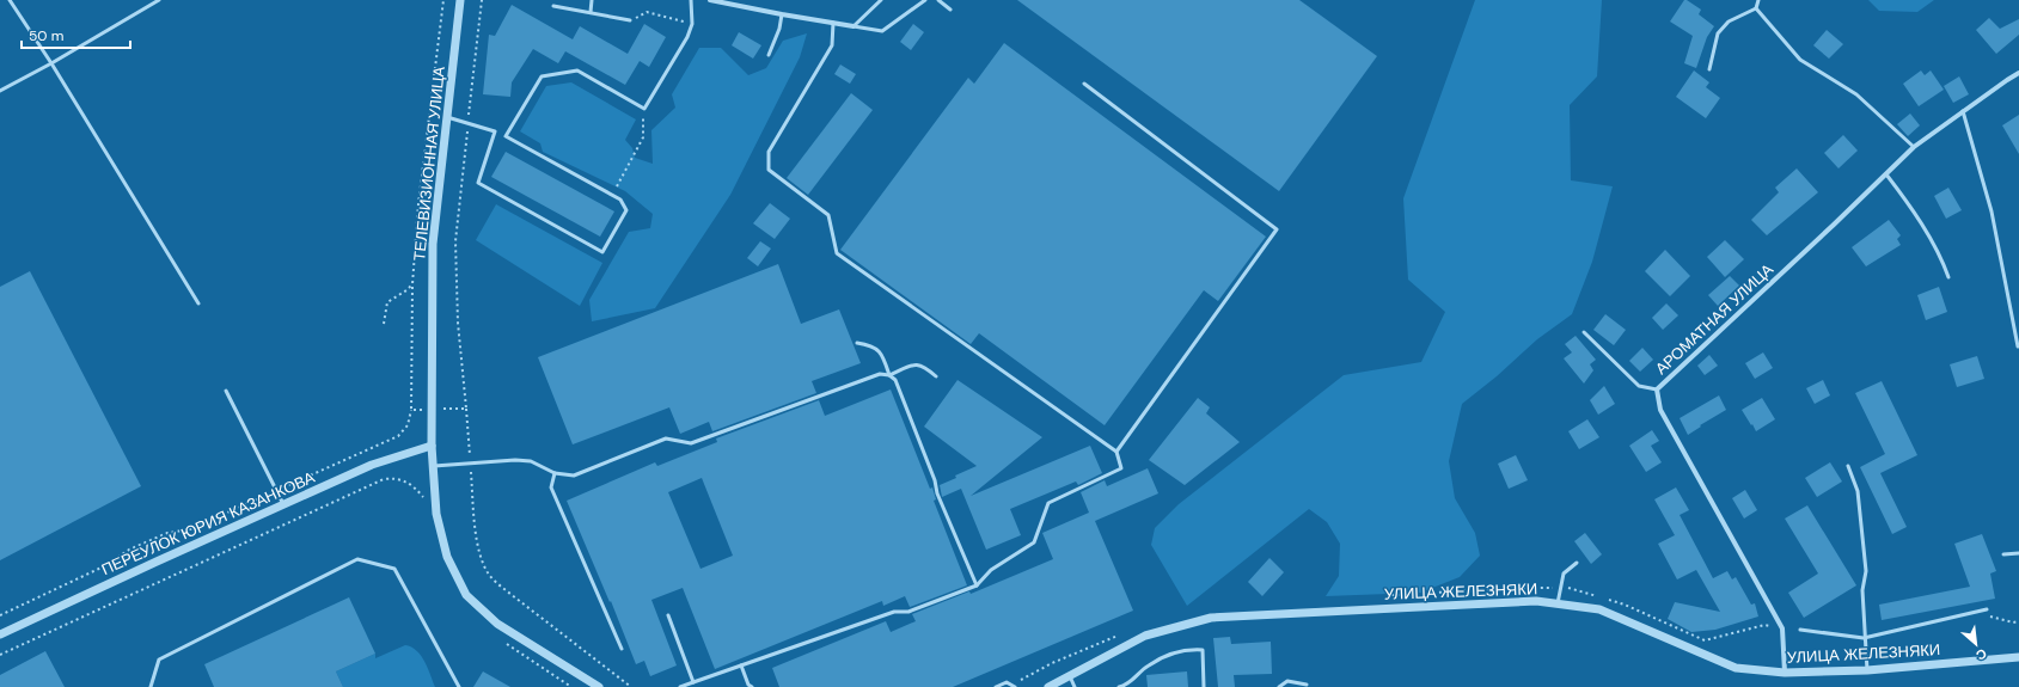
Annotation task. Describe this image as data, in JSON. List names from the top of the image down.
{
  "streets": {
    "street": [
      "ТЕЛЕВИЗИОННАЯ УЛИЦА",
      "АРОМАТНАЯ УЛИЦА",
      "ПЕРЕУЛОК ЮРИЯ КАЗАНКОВА",
      "УЛИЦА ЖЕЛЕЗНЯКИ"
    ]
  },
  "crossings": [
    ["ТЕЛЕВИЗИОННАЯ УЛИЦА", "ПЕРЕУЛОК ЮРИЯ КАЗАНКОВА"],
    ["АРОМАТНАЯ УЛИЦА", "УЛИЦА ЖЕЛЕЗНЯКИ"]
  ],
  "scale_bar": "50 m",
  "north": "bottom right"
}
